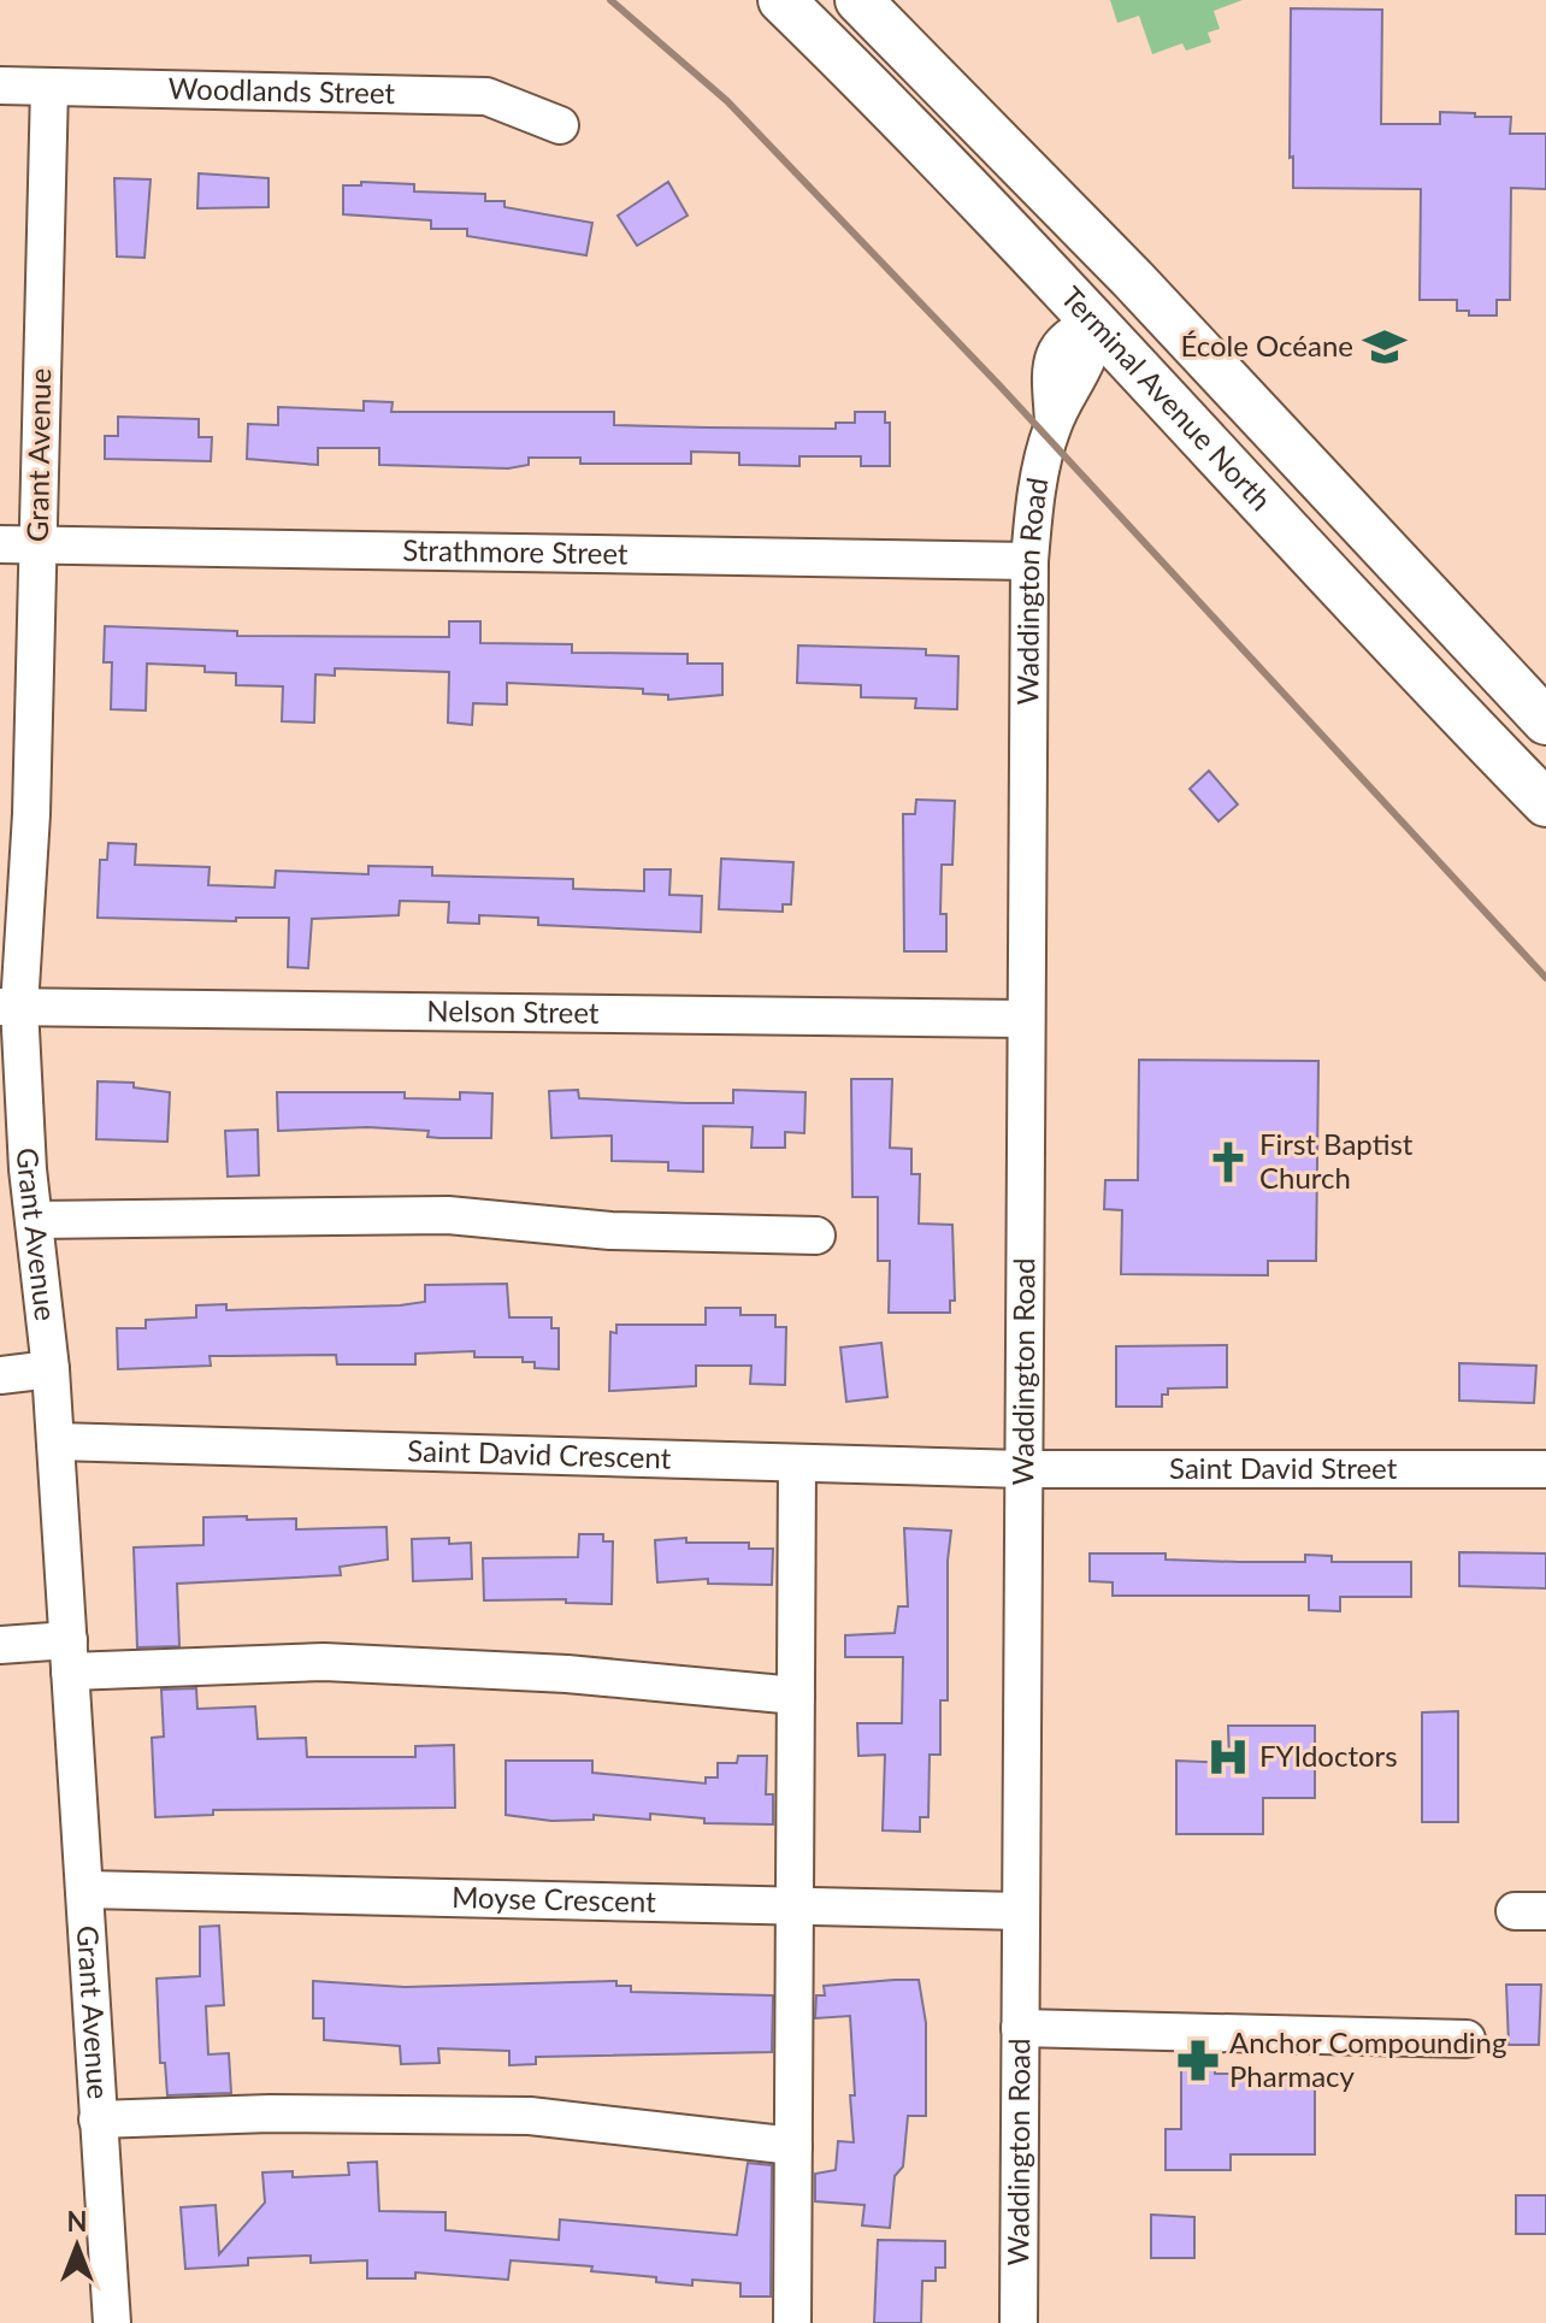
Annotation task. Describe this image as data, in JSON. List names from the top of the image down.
{
  "streets": {
    "main road": ["Terminal Avenue North"],
    "street": [
      "Woodlands Street",
      "Grant Avenue",
      "Strathmore Street",
      "Waddington Road",
      "Nelson Street",
      "Saint David Crescent",
      "Saint David Street",
      "Moyse Crescent"
    ]
  },
  "crossings": [
    ["Woodlands Street", "Grant Avenue"],
    ["Terminal Avenue North", "Waddington Road"],
    ["Grant Avenue", "Strathmore Street"],
    ["Grant Avenue", "Nelson Street"],
    ["Grant Avenue", "Saint David Crescent"],
    ["Grant Avenue", "Moyse Crescent"],
    ["Strathmore Street", "Waddington Road"],
    ["Waddington Road", "Nelson Street"],
    ["Waddington Road", "Saint David Crescent"],
    ["Waddington Road", "Saint David Street"],
    ["Waddington Road", "Moyse Crescent"],
    ["Saint David Crescent", "Saint David Street"]
  ],
  "places": {
    "school or university": ["École Océane"],
    "church": ["First Baptist Church"],
    "hospital": ["FYIdoctors"],
    "pharmacy": ["Anchor Compounding Pharmacy"]
  },
  "north": "top"
}
